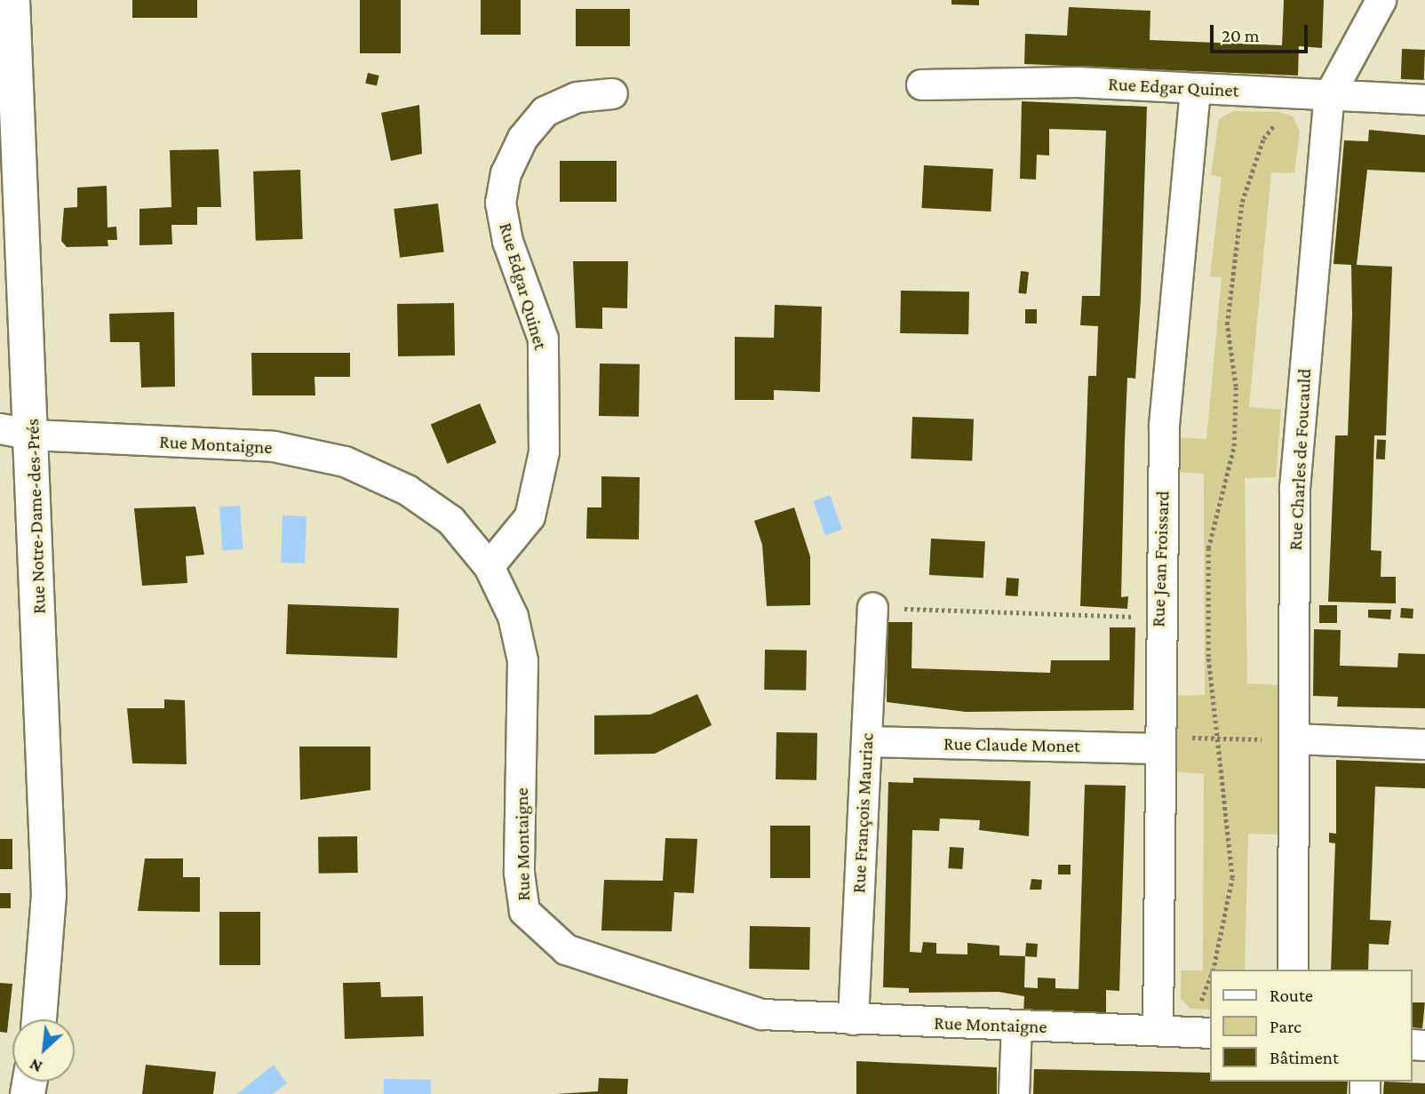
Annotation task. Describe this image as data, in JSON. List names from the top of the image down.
{
  "streets": {
    "street": [
      "Rue Edgar Quinet",
      "Rue Montaigne",
      "Rue Charles de Foucauld",
      "Rue Notre-Dame-des-Prés",
      "Rue Jean Froissard",
      "Rue Claude Monet",
      "Rue François Mauriac"
    ]
  },
  "crossings": [
    ["Rue Edgar Quinet", "Rue Montaigne"],
    ["Rue Edgar Quinet", "Rue Charles de Foucauld"],
    ["Rue Edgar Quinet", "Rue Jean Froissard"],
    ["Rue Montaigne", "Rue Notre-Dame-des-Prés"],
    ["Rue Montaigne", "Rue Jean Froissard"],
    ["Rue Montaigne", "Rue François Mauriac"],
    ["Rue Jean Froissard", "Rue Claude Monet"],
    ["Rue Claude Monet", "Rue François Mauriac"]
  ],
  "legend": ["Route", "Parc", "Bâtiment"],
  "scale_bar": "20 m",
  "north": "bottom left"
}
